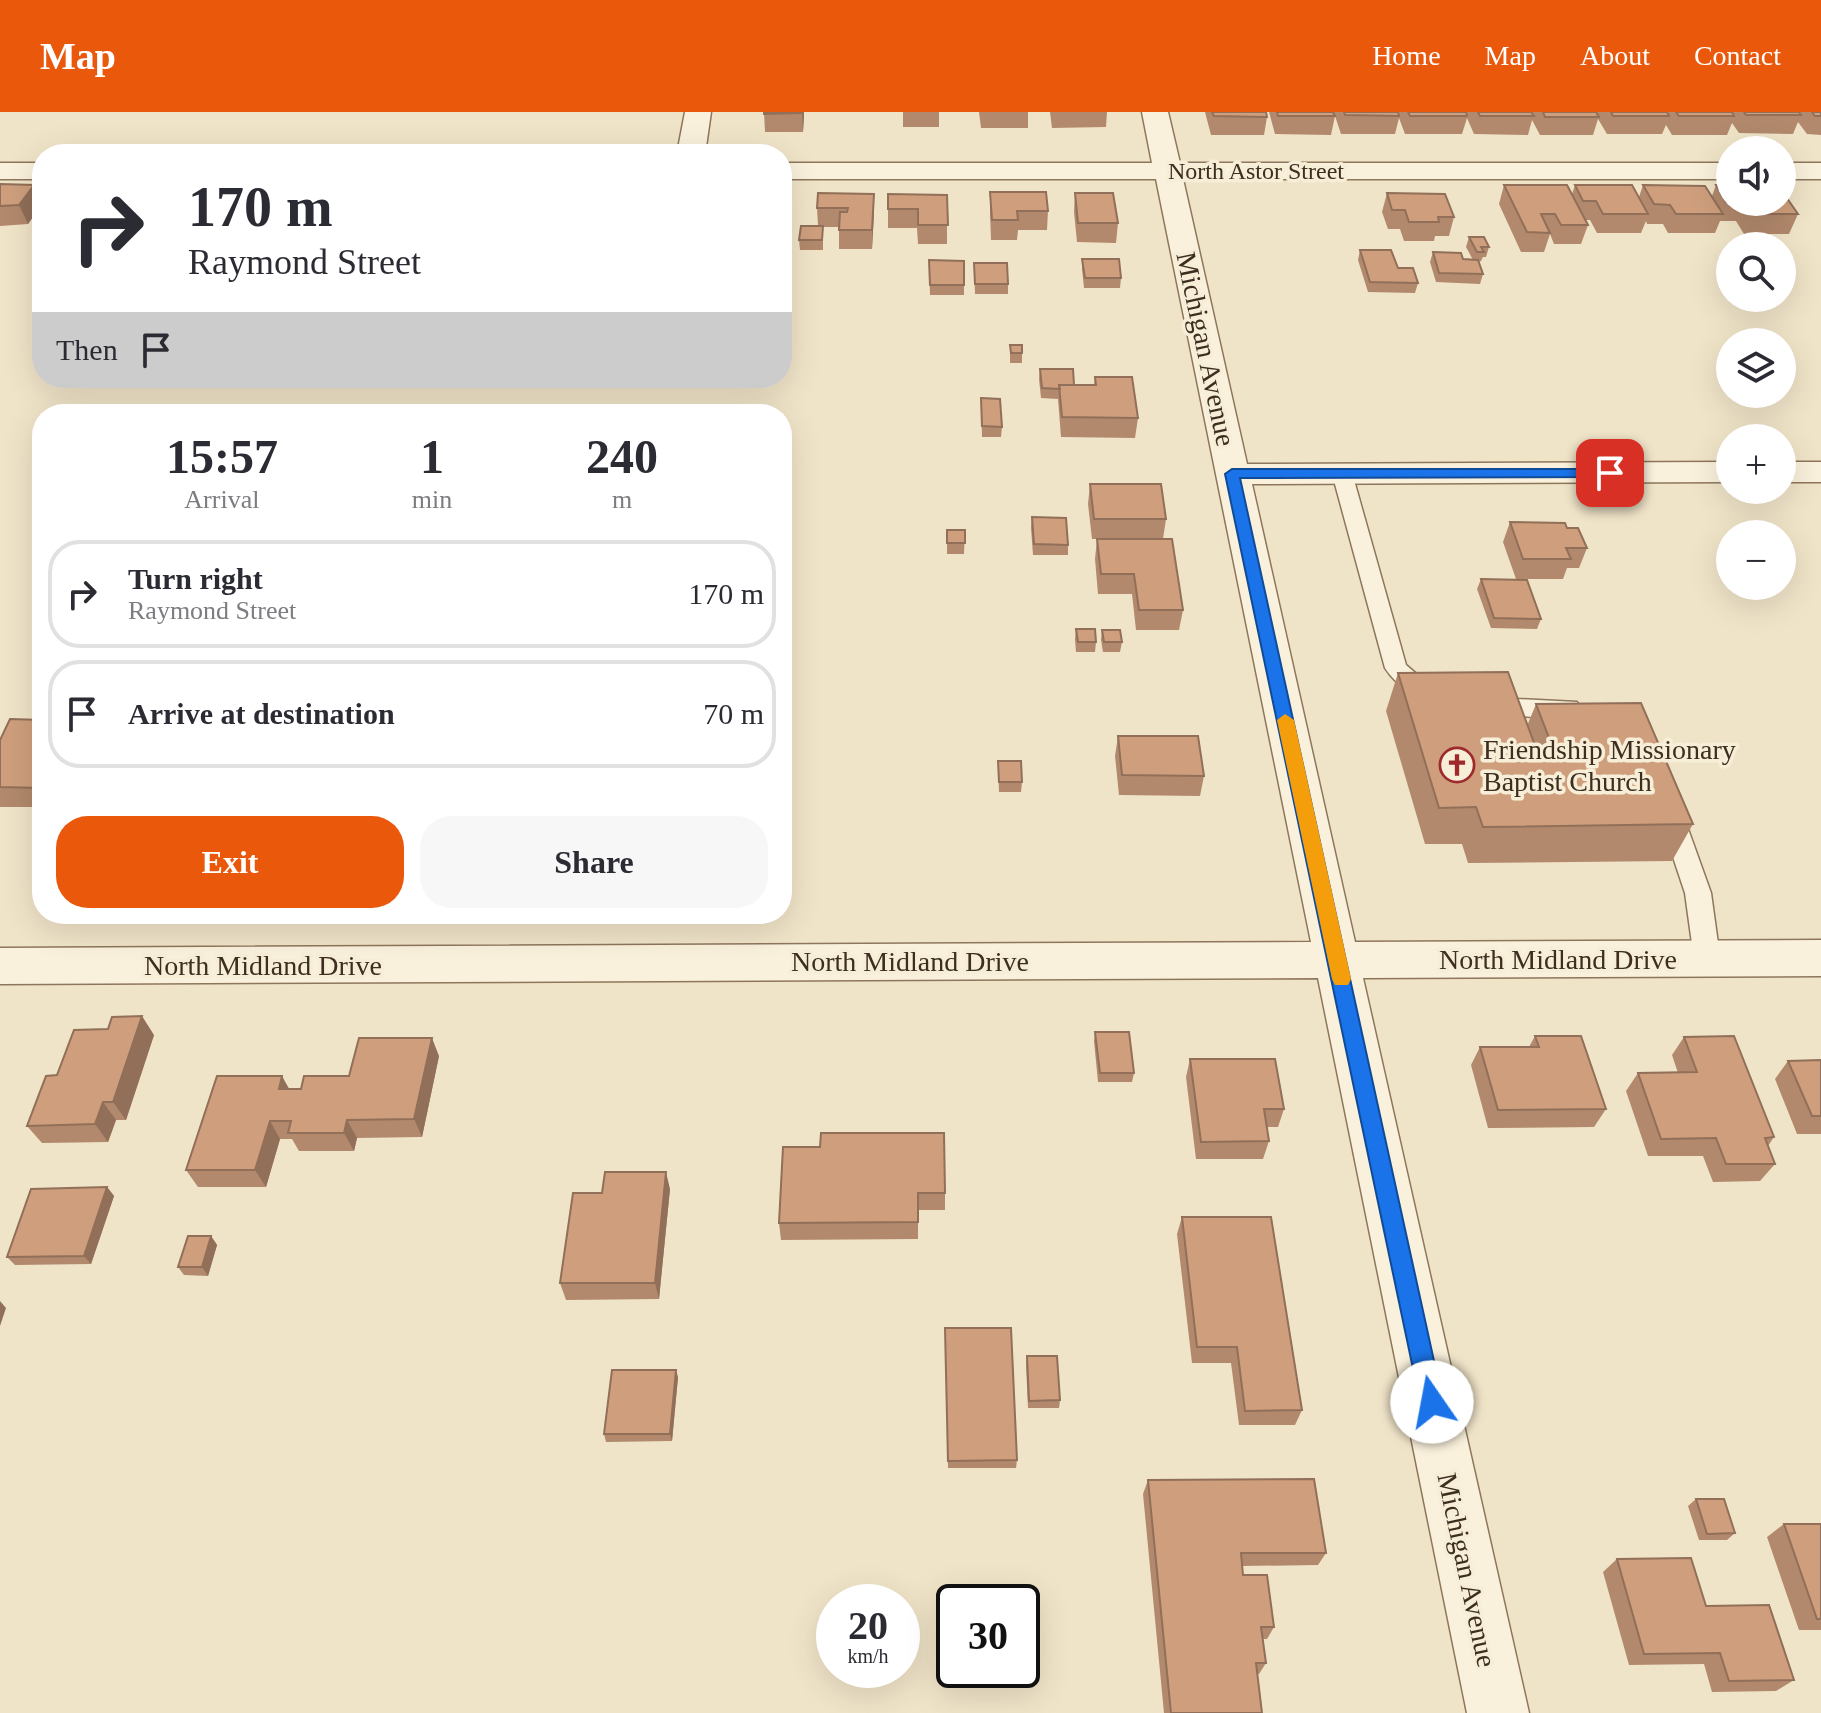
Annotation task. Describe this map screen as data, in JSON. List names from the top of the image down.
{
  "streets": {
    "street": ["North Astor Street", "Michigan Avenue", "North Midland Drive"]
  },
  "crossings": [
    ["North Astor Street", "Michigan Avenue"],
    ["Michigan Avenue", "North Midland Drive"]
  ],
  "places": {
    "church": ["Friendship Missionary Baptist Church"]
  },
  "page": {
    "header": "Map",
    "nav": [
      "Home",
      "Map",
      "About",
      "Contact"
    ],
    "map_buttons": ["+", "−"],
    "turn": ["170 m", "Raymond Street"],
    "then": "Then",
    "eta": [
      "15:57",
      "Arrival",
      "1",
      "min",
      "240",
      "m"
    ],
    "list": [
      {
        "name": "Turn right",
        "note": "Raymond Street",
        "value": "170 m"
      },
      {
        "name": "Arrive at destination",
        "value": "70 m"
      }
    ],
    "buttons": ["Exit", "Share"],
    "speed": "20 km/h",
    "limit": "30"
  }
}
